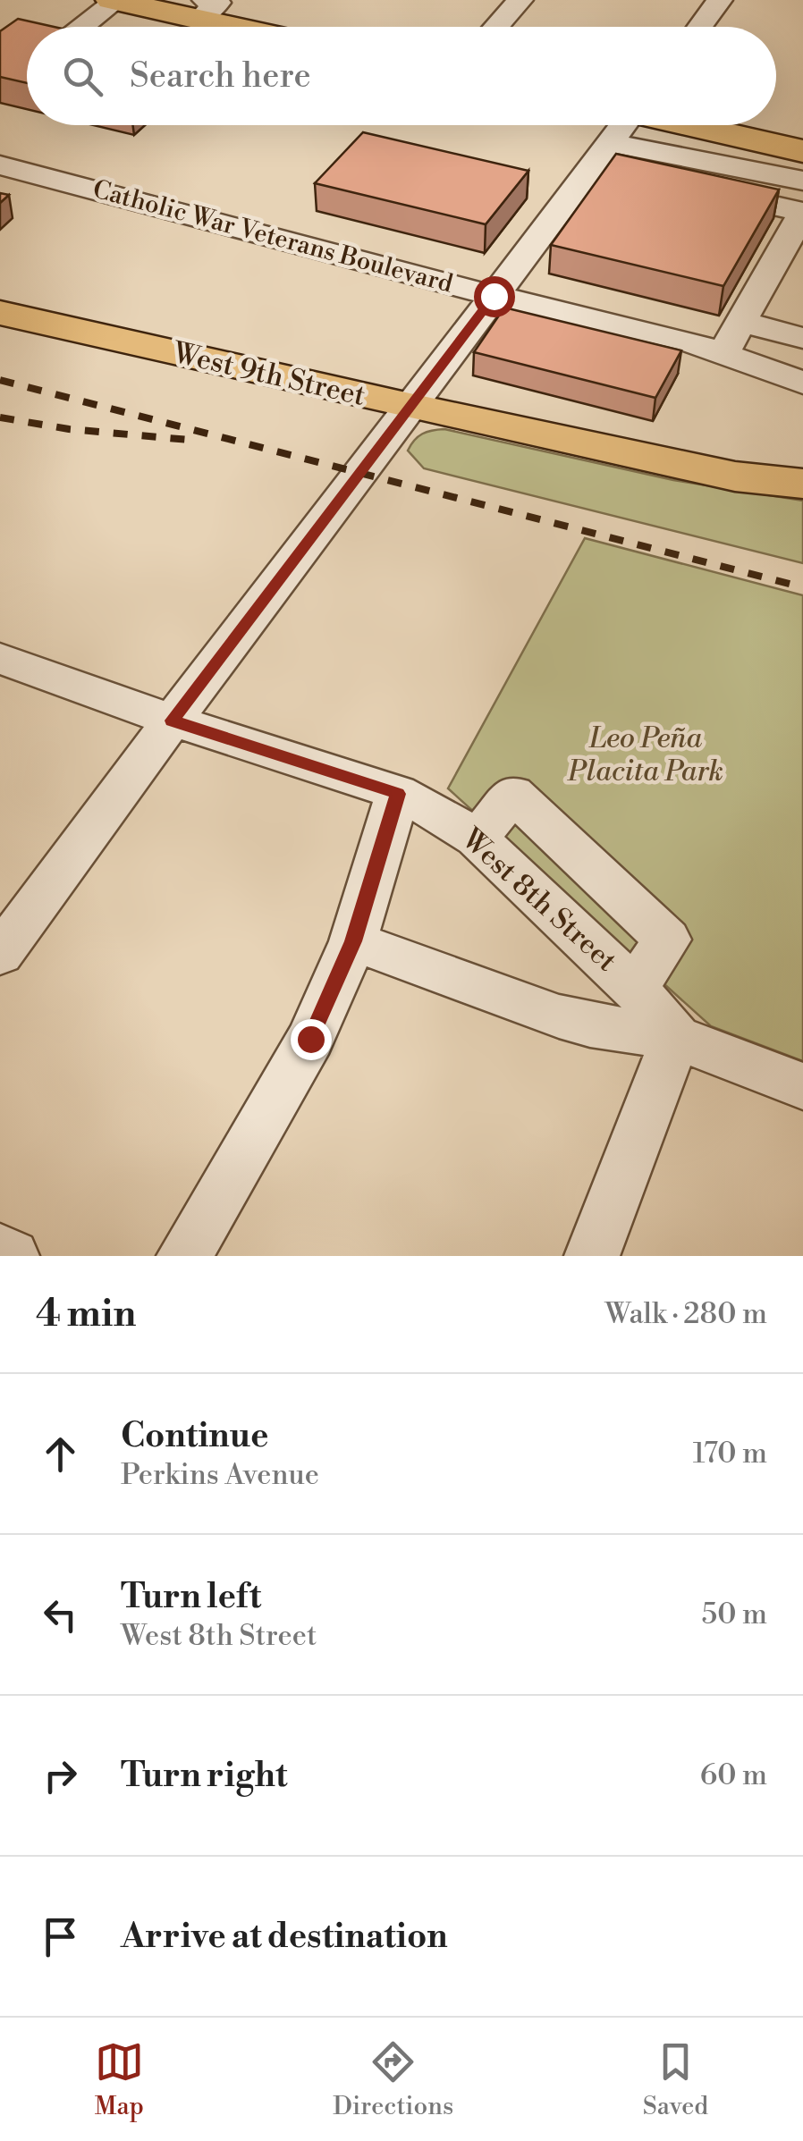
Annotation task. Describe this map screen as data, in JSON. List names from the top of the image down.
{
  "streets": {
    "main road": ["West 9th Street"],
    "street": ["Catholic War Veterans Boulevard", "West 8th Street"]
  },
  "parks": ["Leo Peña Placita Park"],
  "page": {
    "search": "Search here",
    "heading": ["4 min", "Walk · 280 m"],
    "list": [
      ["Continue", "Perkins Avenue", "170 m"],
      ["Turn left", "West 8th Street", "50 m"],
      ["Turn right", "60 m"],
      "Arrive at destination"
    ],
    "nav": ["Map", "Directions", "Saved"]
  }
}
